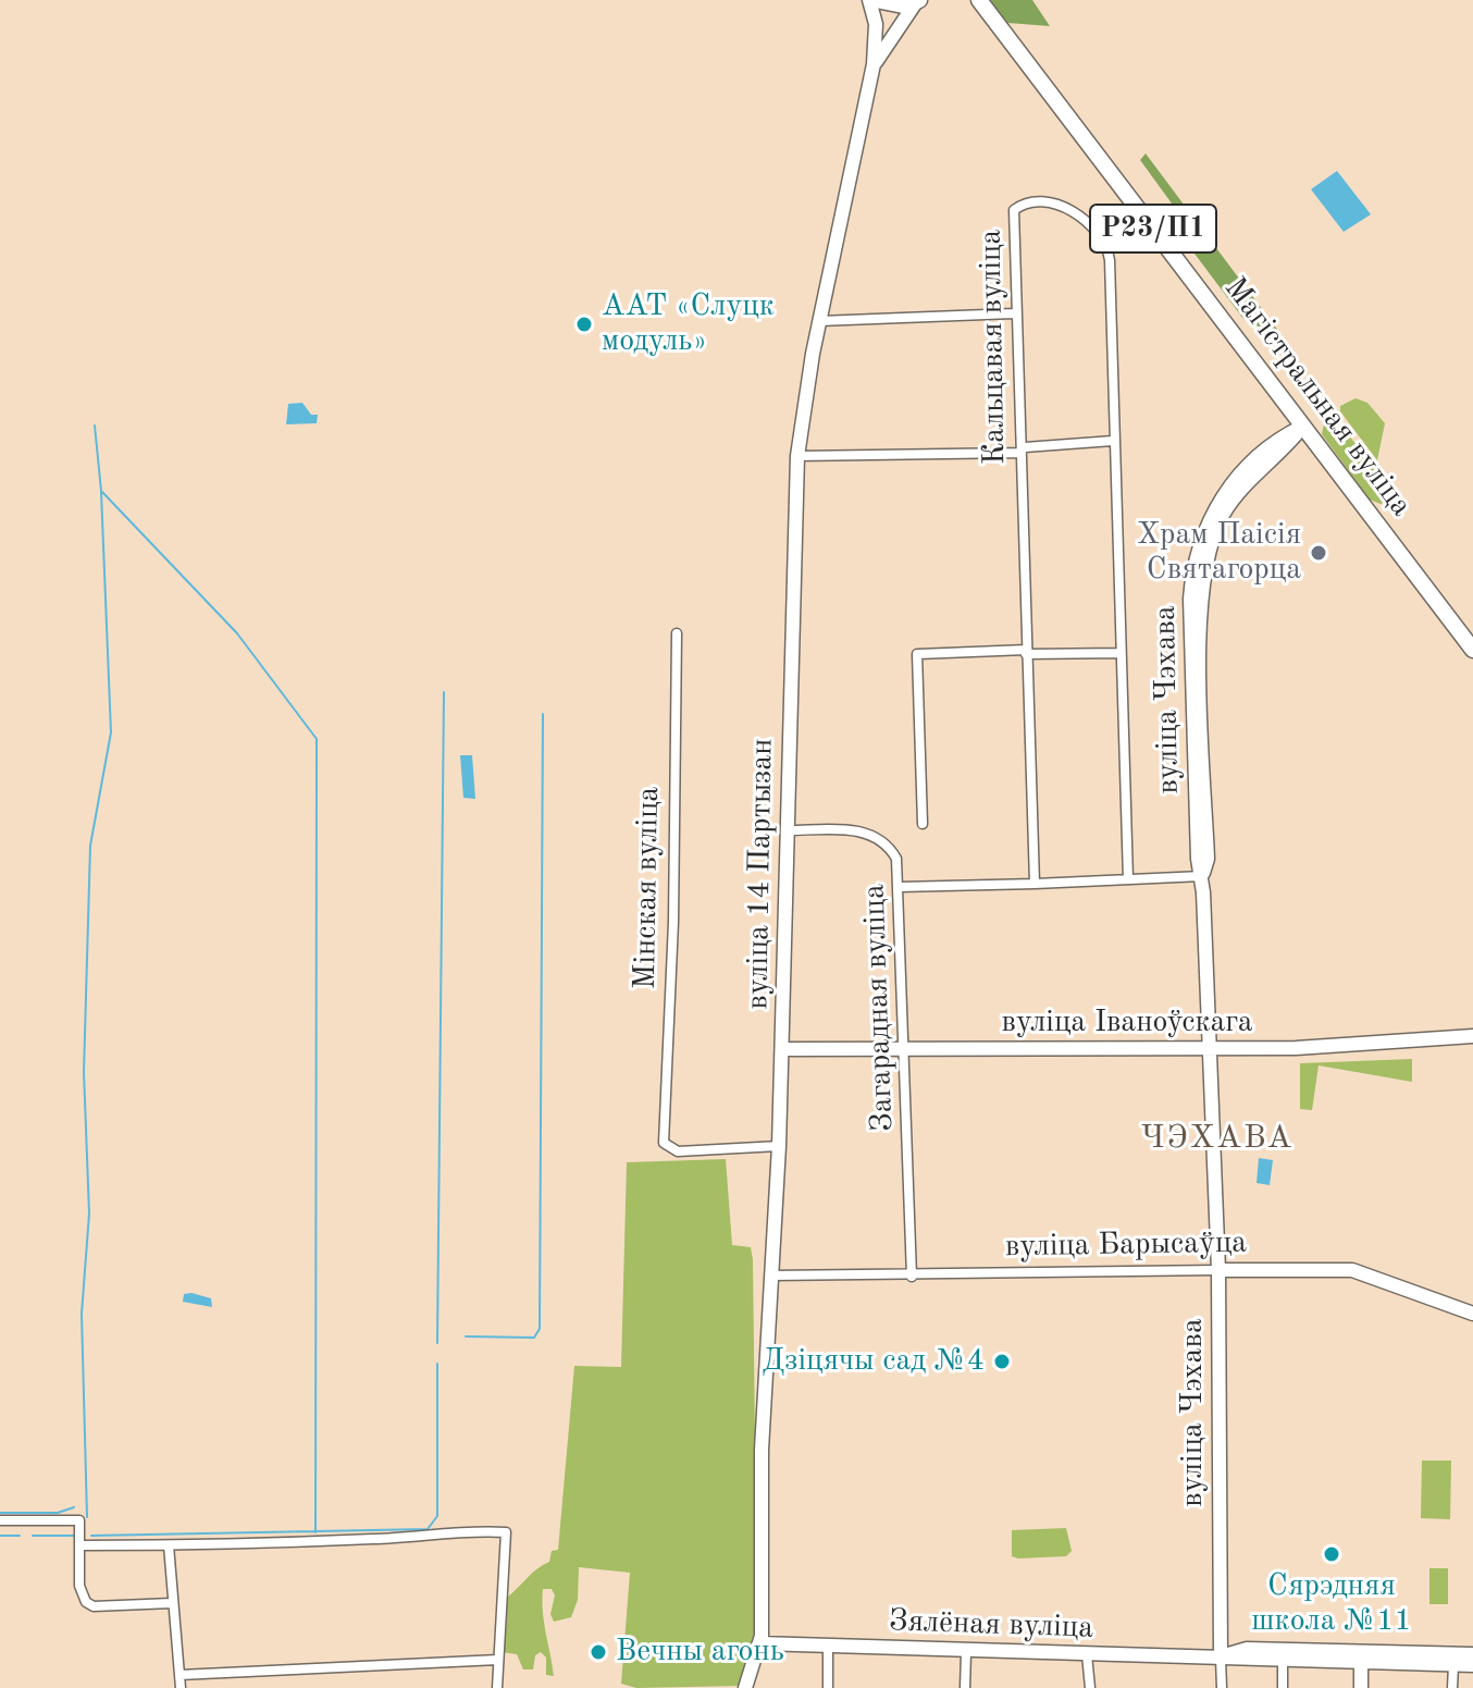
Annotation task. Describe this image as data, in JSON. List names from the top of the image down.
{
  "streets": {
    "main road": [
      "Р23/П1",
      "Магістральная вуліца",
      "вуліца Чэхава",
      "вуліца 14 Партызан",
      "вуліца Іваноўскага",
      "вуліца Барысаўца",
      "Зялёная вуліца"
    ],
    "street": ["Кальцавая вуліца", "Мінская вуліца", "Загарадная вуліца"]
  },
  "crossings": [
    ["Р23/П1", "Магістральная вуліца"],
    ["Магістральная вуліца", "вуліца Чэхава"],
    ["вуліца Чэхава", "вуліца Іваноўскага"],
    ["вуліца Чэхава", "вуліца Барысаўца"],
    ["вуліца Чэхава", "Зялёная вуліца"],
    ["вуліца 14 Партызан", "Мінская вуліца"],
    ["вуліца 14 Партызан", "Загарадная вуліца"],
    ["вуліца 14 Партызан", "вуліца Іваноўскага"],
    ["вуліца 14 Партызан", "вуліца Барысаўца"],
    ["вуліца 14 Партызан", "Зялёная вуліца"],
    ["Загарадная вуліца", "вуліца Іваноўскага"],
    ["Загарадная вуліца", "вуліца Барысаўца"]
  ],
  "districts": ["ЧЭХАВА"],
  "places": [
    "ААТ «Слуцк модуль»",
    "Храм Паісія Святагорца",
    "Дзіцячы сад №4",
    "Сярэдняя школа №11",
    "Вечны агонь"
  ]
}
